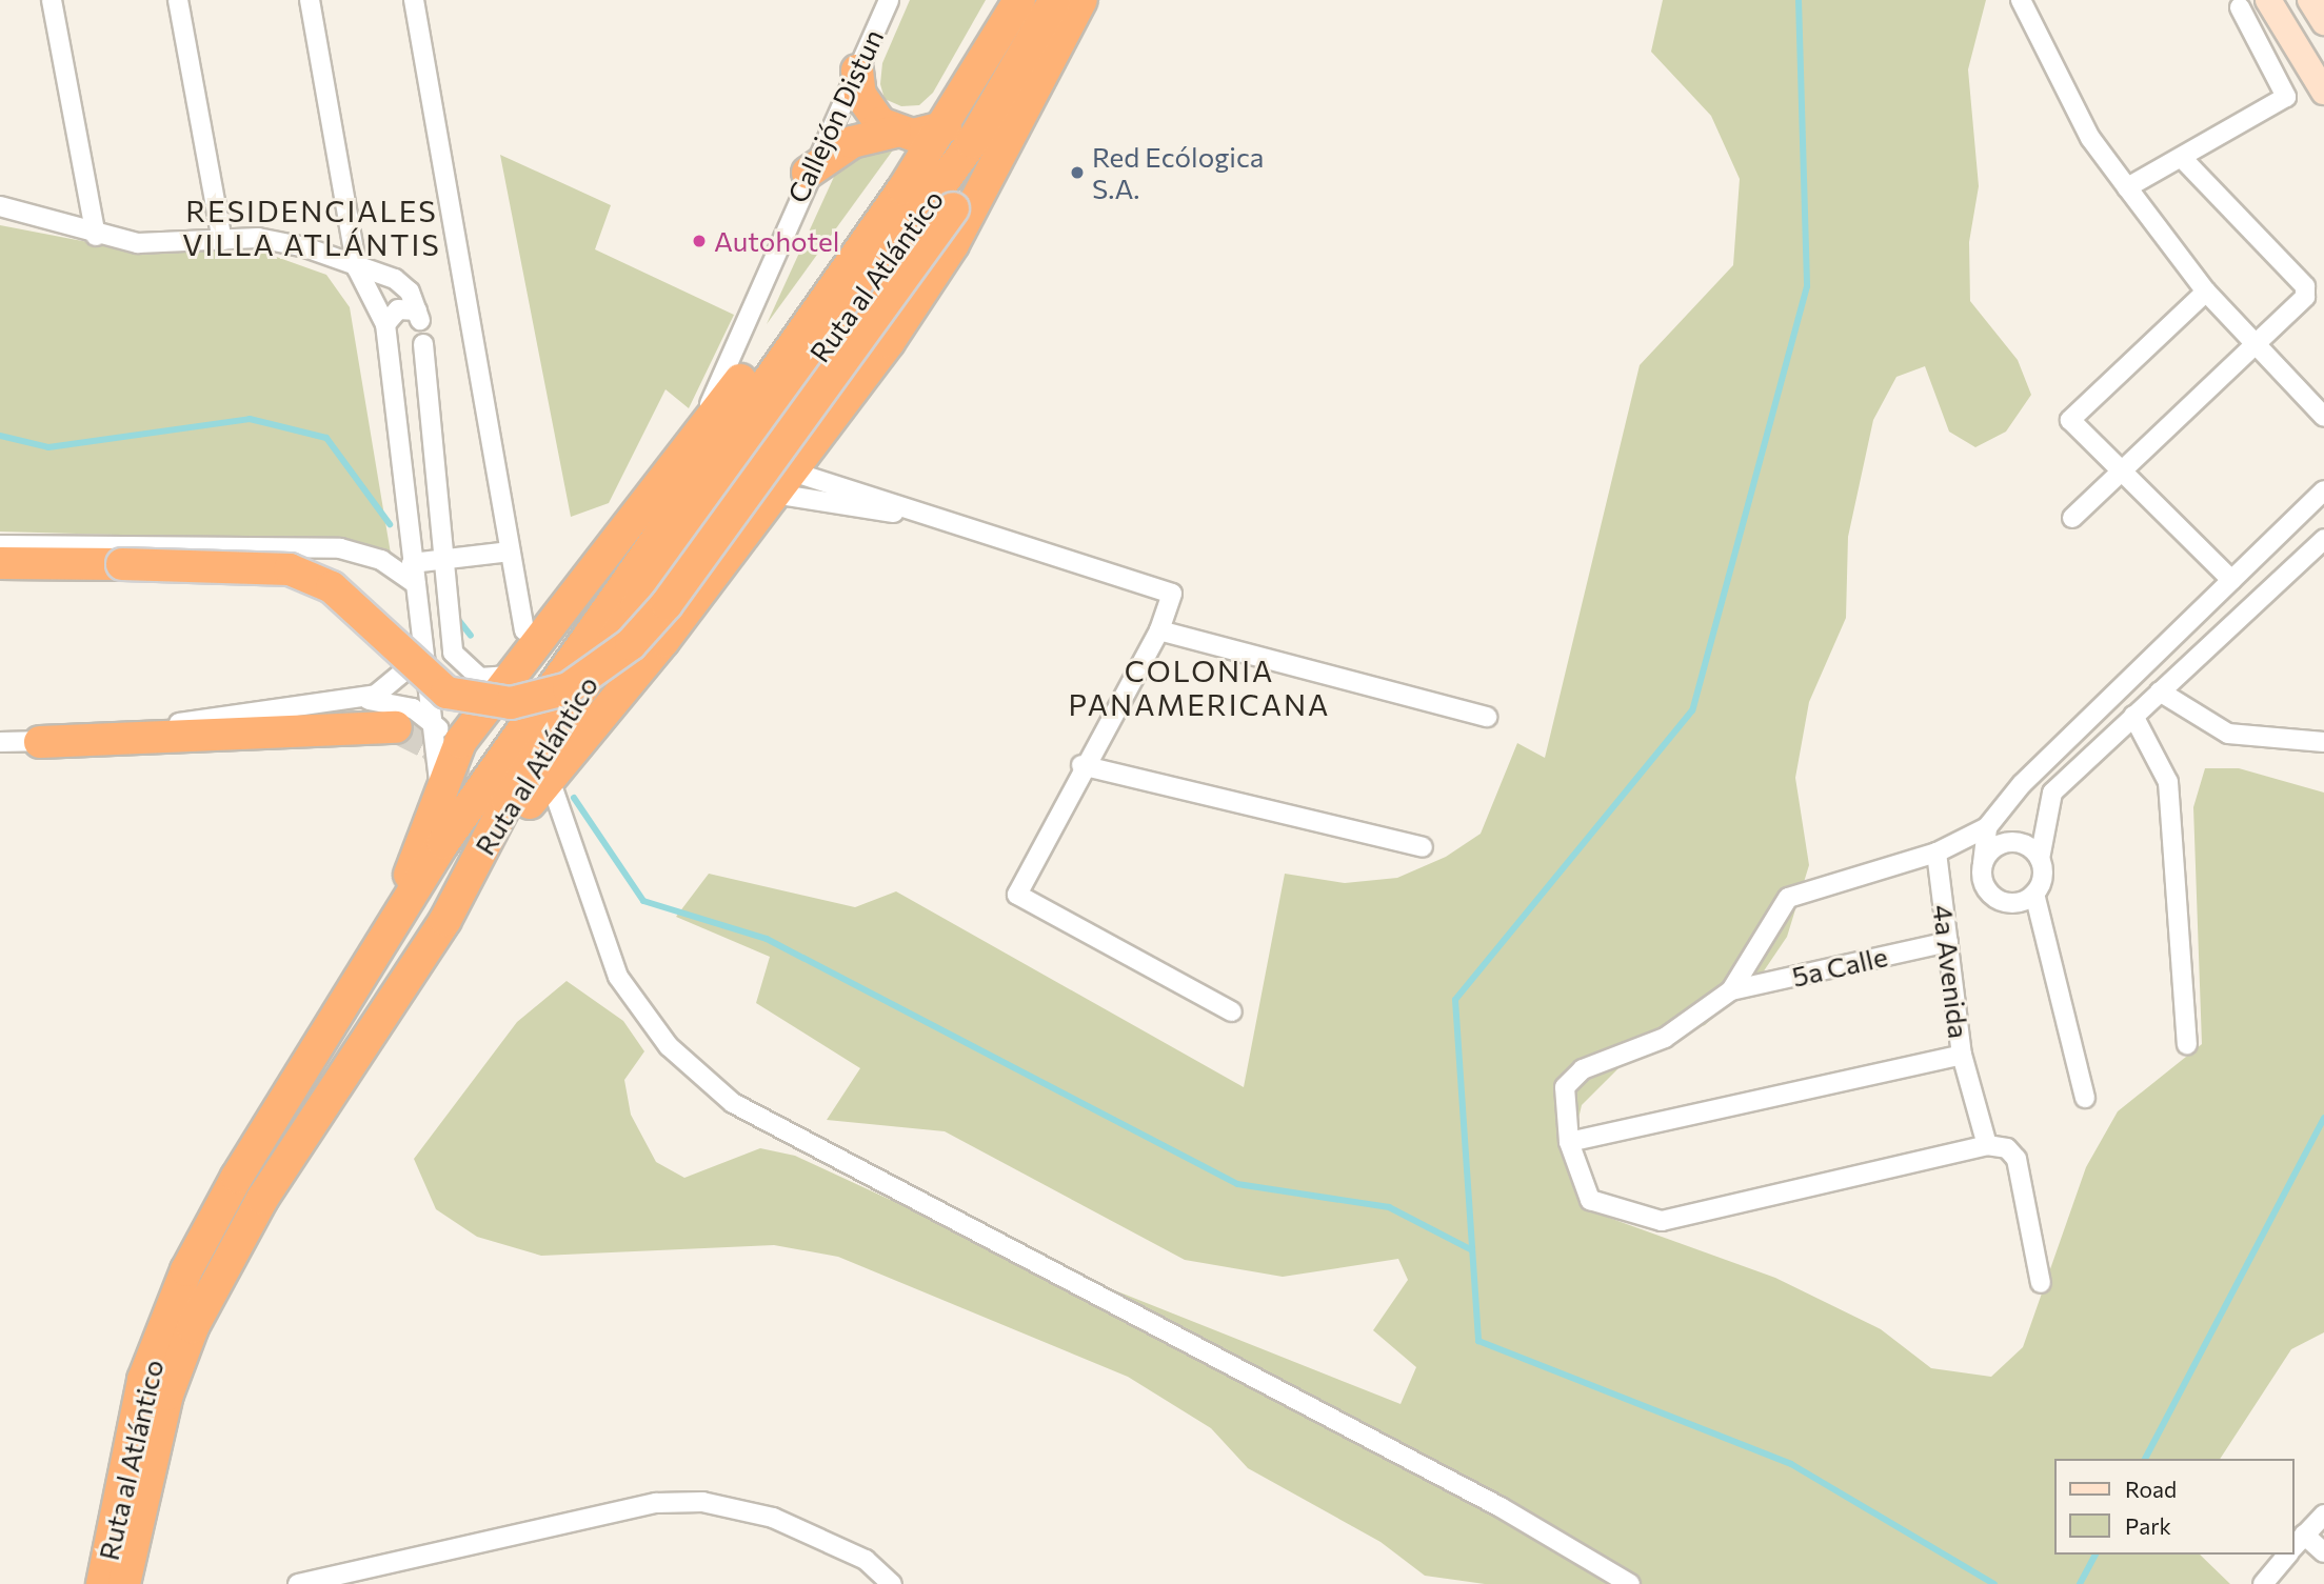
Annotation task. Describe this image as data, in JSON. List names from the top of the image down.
{
  "streets": {
    "highway": ["Ruta al Atlántico"],
    "street": ["Callejón Distun", "5a Calle", "4a Avenida"]
  },
  "crossings": [
    ["5a Calle", "4a Avenida"]
  ],
  "districts": ["RESIDENCIALES VILLA ATLÁNTIS", "COLONIA PANAMERICANA"],
  "places": ["Red Ecólogica S.A.", "Autohotel"],
  "legend": ["Road", "Park"]
}
